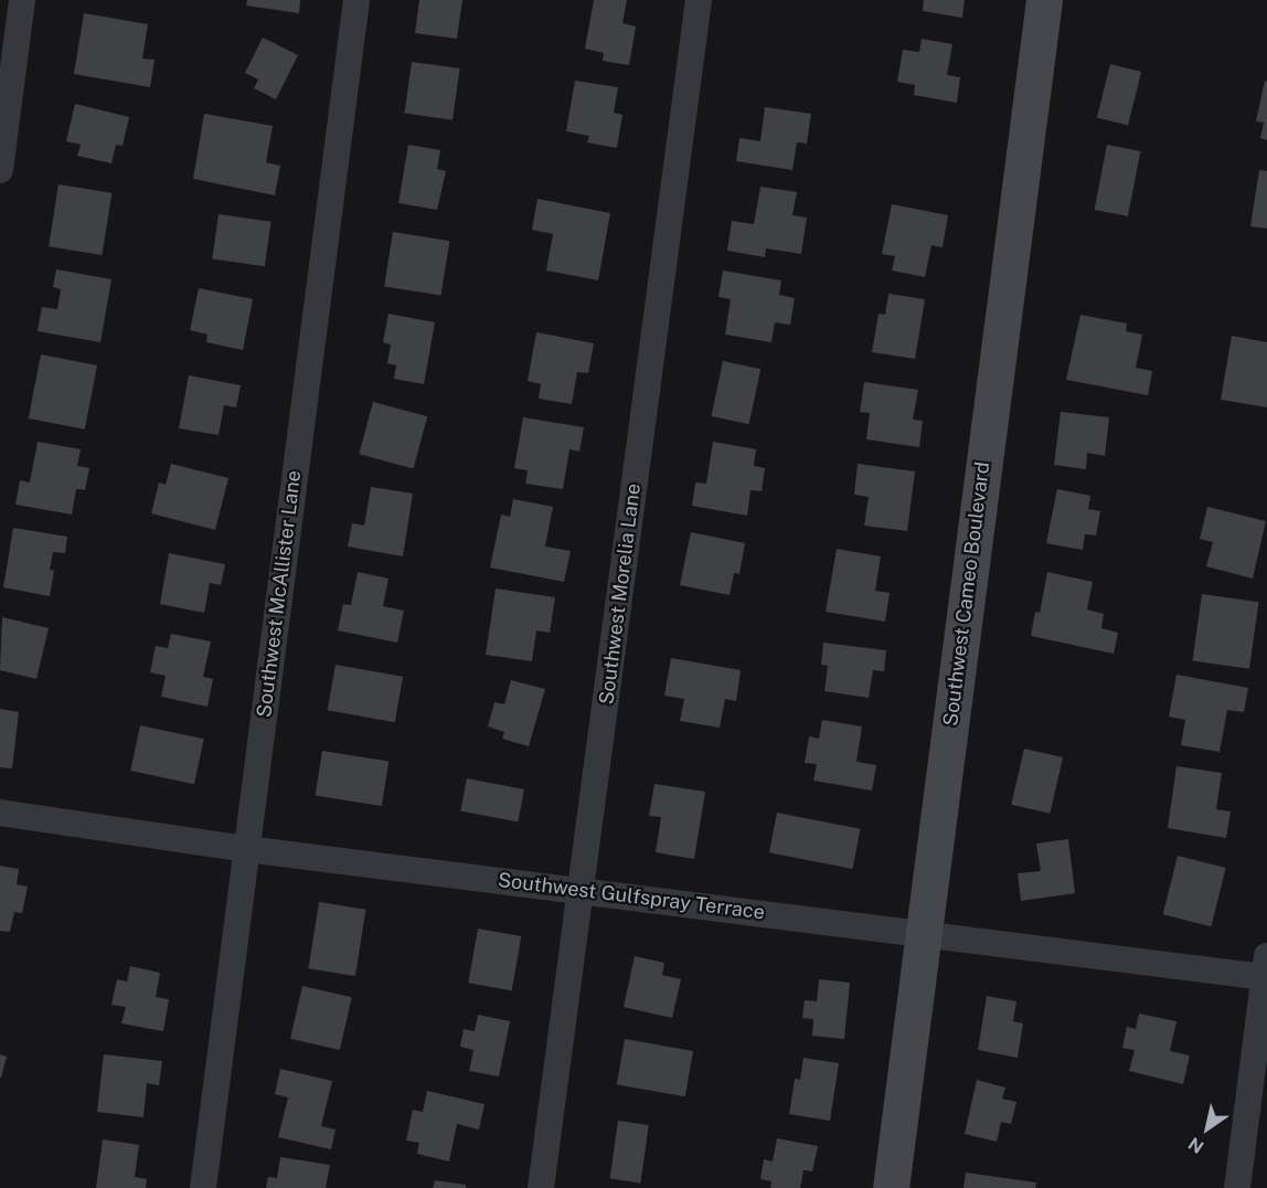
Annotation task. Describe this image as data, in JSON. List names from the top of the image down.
{
  "streets": {
    "street": [
      "Southwest McAllister Lane",
      "Southwest Morelia Lane",
      "Southwest Cameo Boulevard",
      "Southwest Gulfspray Terrace"
    ]
  },
  "crossings": [
    ["Southwest McAllister Lane", "Southwest Gulfspray Terrace"],
    ["Southwest Morelia Lane", "Southwest Gulfspray Terrace"],
    ["Southwest Cameo Boulevard", "Southwest Gulfspray Terrace"]
  ],
  "north": "bottom left"
}
